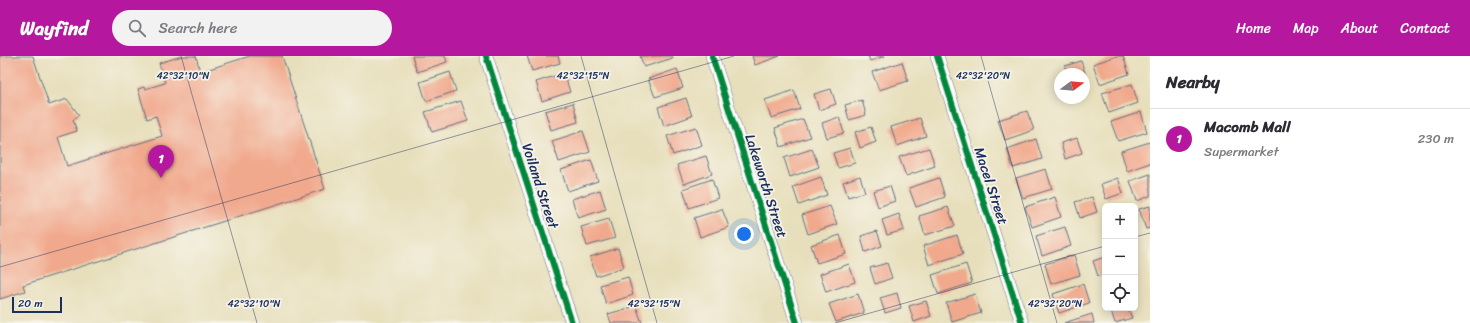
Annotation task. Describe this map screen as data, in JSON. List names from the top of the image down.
{
  "streets": {
    "street": ["Voiland Street", "Lakeworth Street", "Macel Street"]
  },
  "scale_bar": "20 m",
  "north": "right",
  "page": {
    "header": "Wayfind",
    "search": "Search here",
    "nav": [
      "Home",
      "Map",
      "About",
      "Contact"
    ],
    "heading": "Nearby",
    "list": [
      {
        "mark": "1",
        "name": "Macomb Mall",
        "note": "Supermarket",
        "value": "230 m"
      }
    ],
    "pins": "1",
    "map_buttons": ["+", "−"],
    "scale": "20 m"
  },
  "coordinates": ["42°32'10\"N", "42°32'15\"N", "42°32'20\"N"]
}
